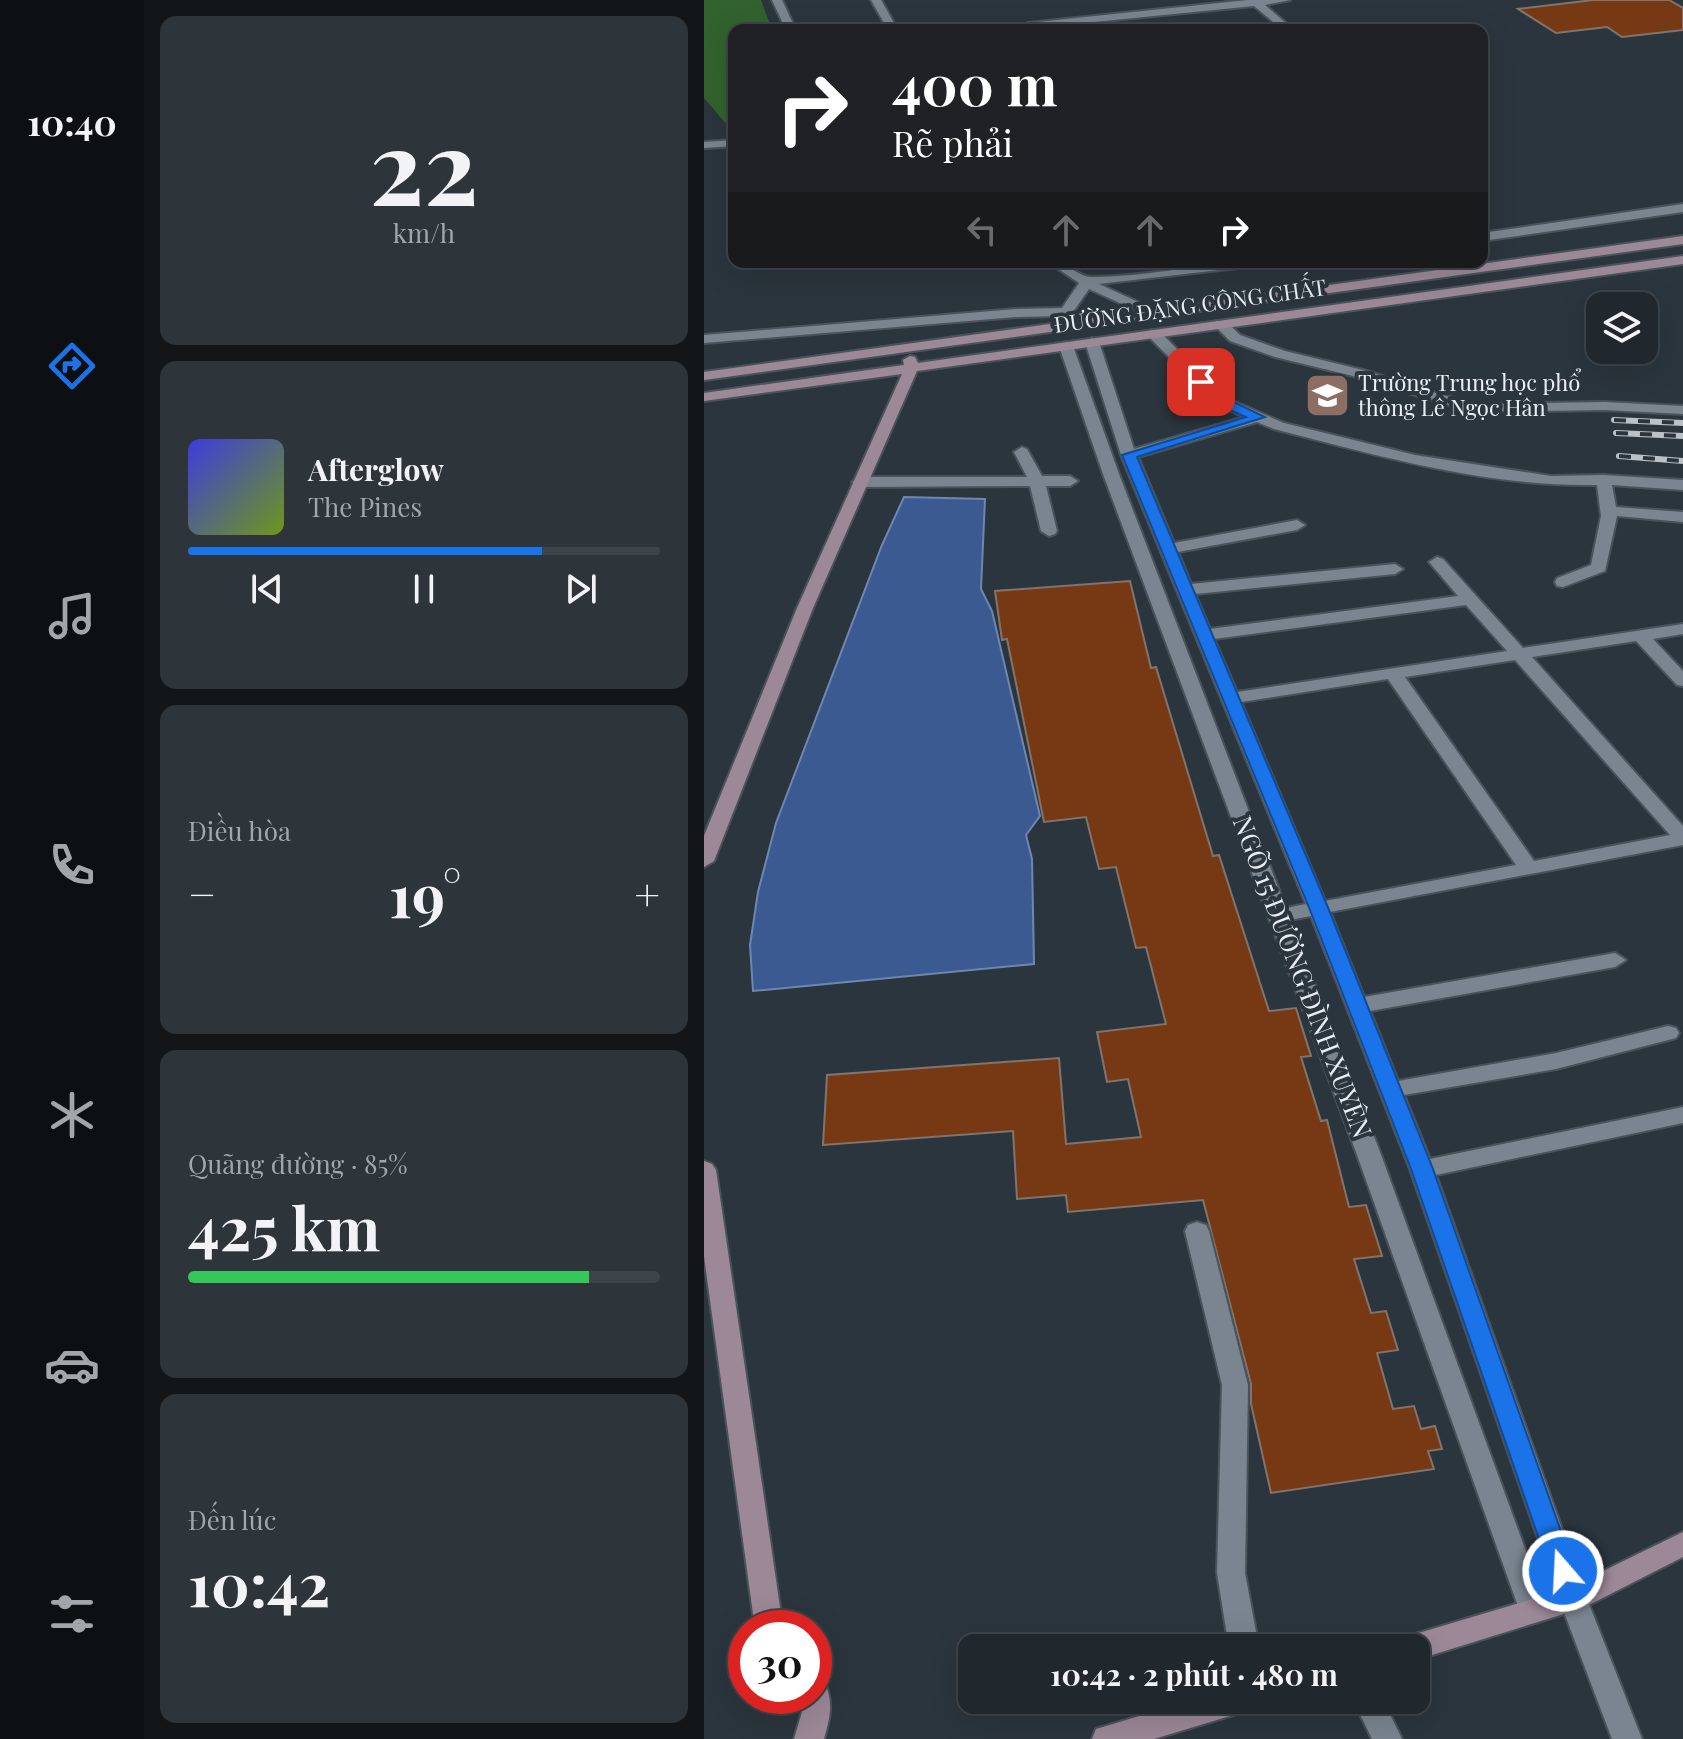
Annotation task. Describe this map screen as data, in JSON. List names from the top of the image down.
{
  "streets": {
    "main road": ["ĐƯỜNG ĐẶNG CÔNG CHẤT"],
    "street": ["NGÕ 15 ĐƯỜNG ĐÌNH XUYÊN"]
  },
  "crossings": [
    ["ĐƯỜNG ĐẶNG CÔNG CHẤT", "NGÕ 15 ĐƯỜNG ĐÌNH XUYÊN"]
  ],
  "places": {
    "school or university": ["Trường Trung học phổ thông Lê Ngọc Hân"]
  },
  "page": {
    "tabs": "10:40",
    "tile": [
      ["22", "km/h"],
      "Điều hòa",
      ["Quãng đường · 85%", "425 km"],
      ["Đến lúc", "10:42"]
    ],
    "turn": ["400 m", "Rẽ phải"],
    "song": ["Afterglow", "The Pines"],
    "heat": ["−", "19°", "+"],
    "limit": "30",
    "trip": "10:42 · 2 phút · 480 m"
  }
}
